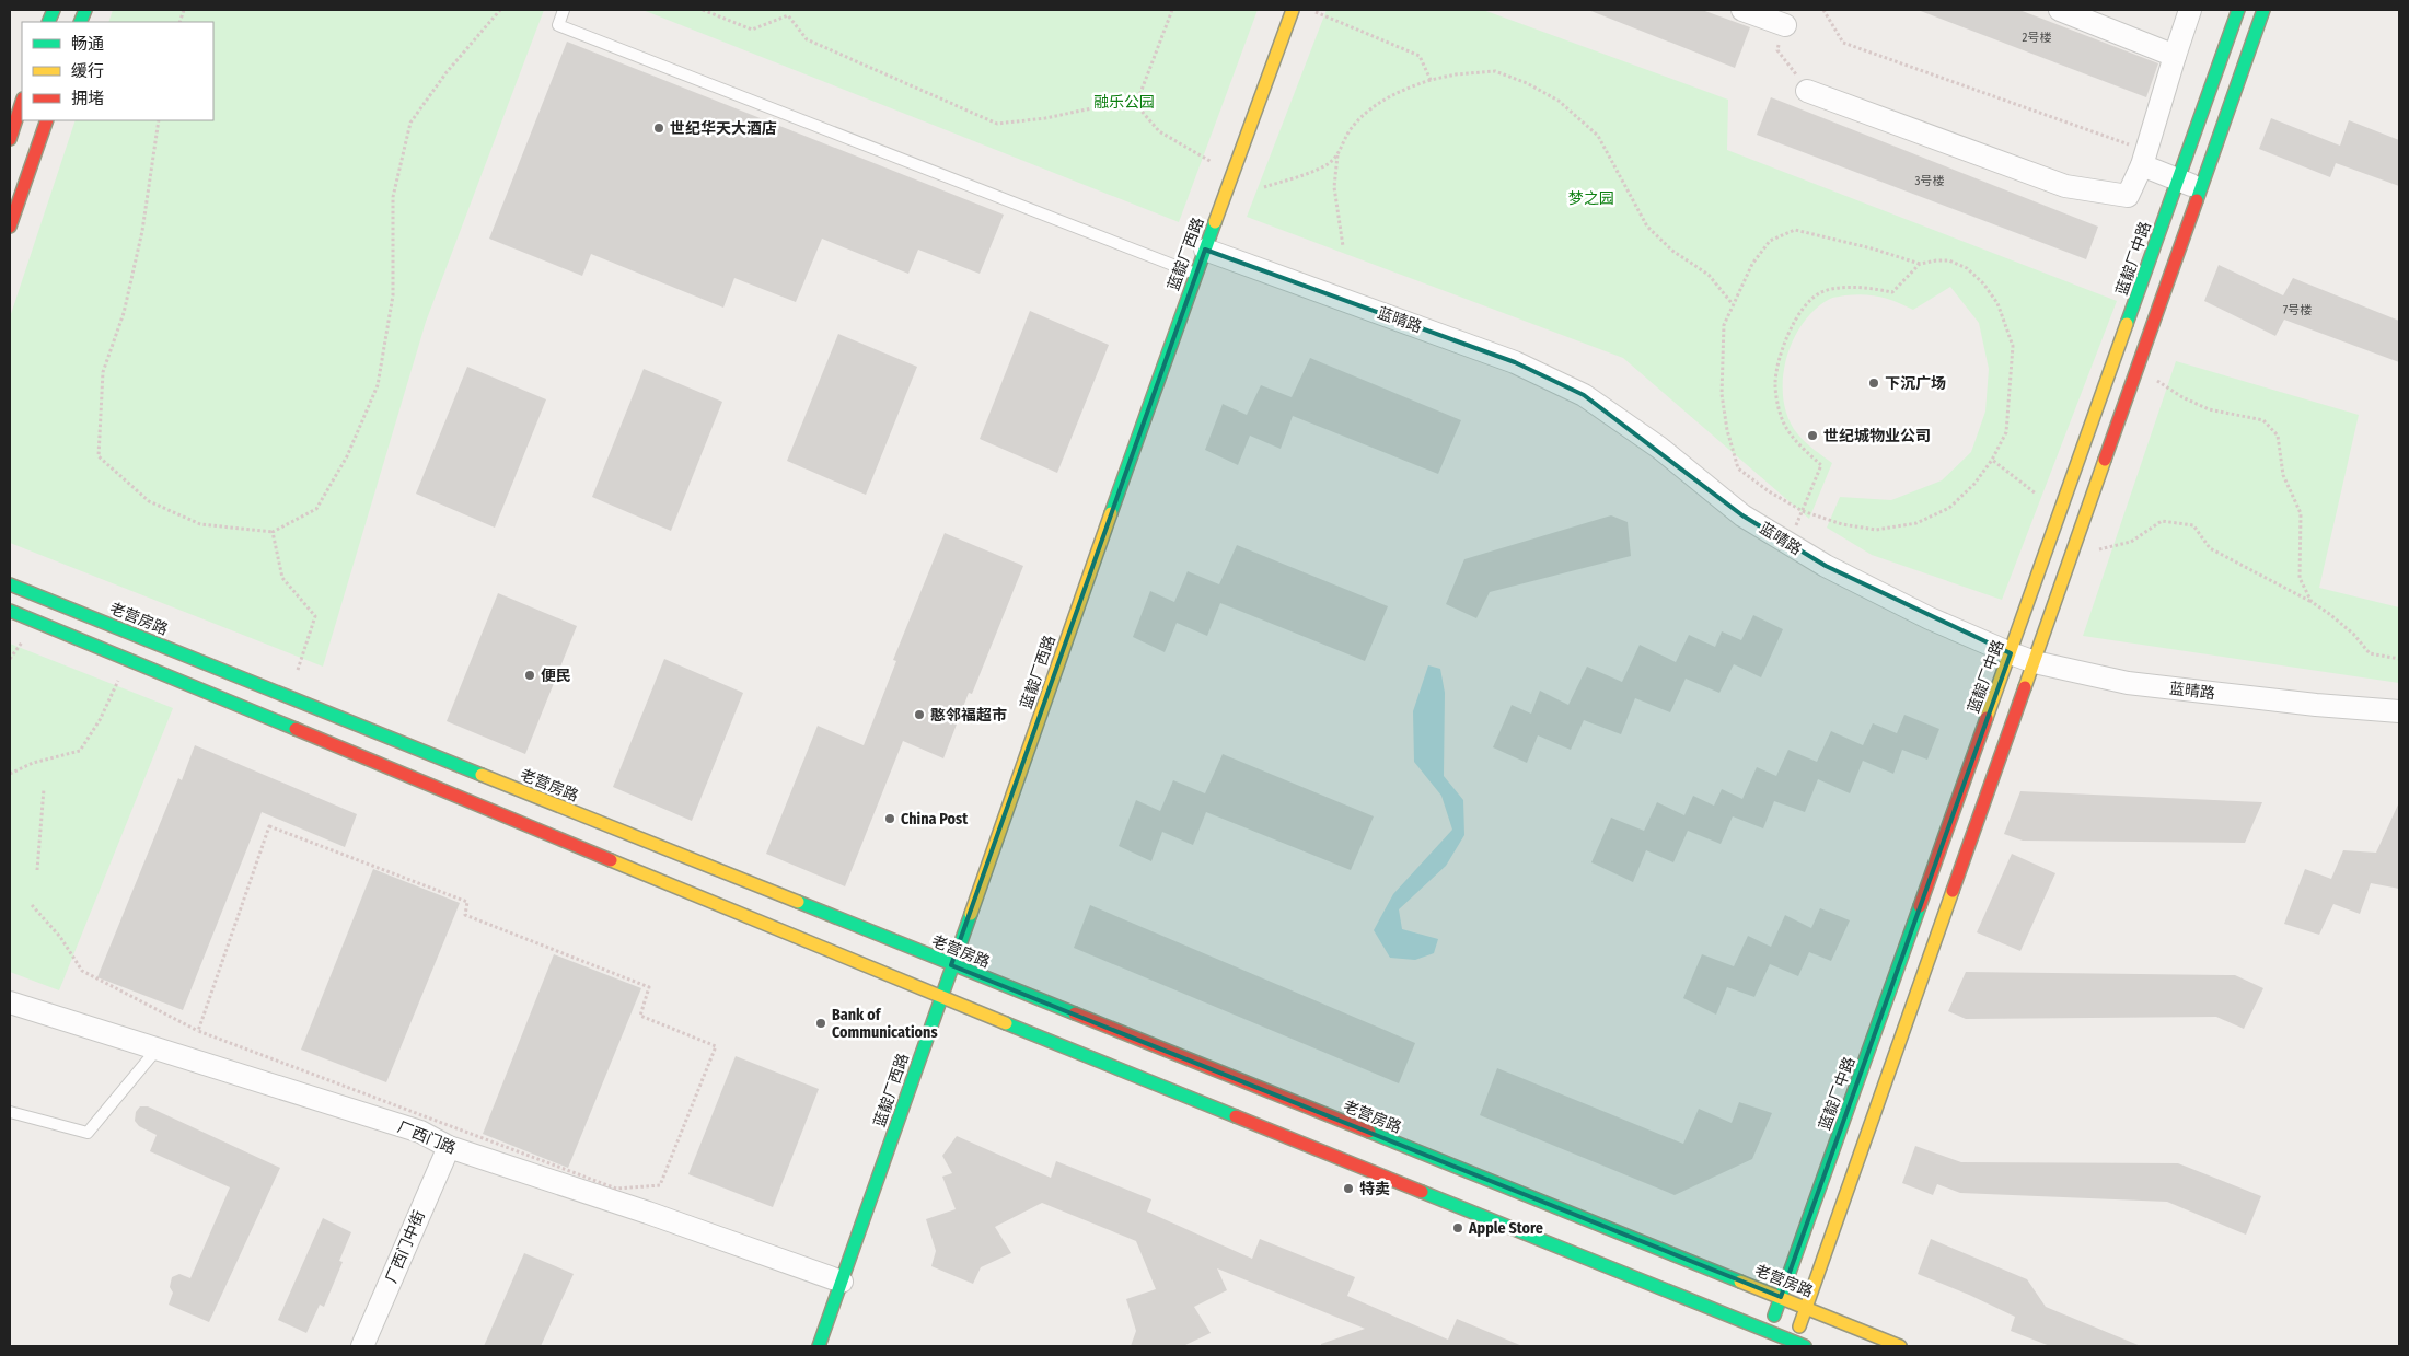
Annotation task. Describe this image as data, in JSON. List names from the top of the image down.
{
  "streets": {
    "street": [
      "蓝靛厂西路",
      "蓝靛厂中路",
      "蓝晴路",
      "老营房路",
      "厂西门路",
      "厂西门中街"
    ]
  },
  "crossings": [
    ["蓝靛厂西路", "蓝晴路"],
    ["蓝靛厂西路", "老营房路"],
    ["蓝靛厂西路", "厂西门路"],
    ["蓝靛厂中路", "蓝晴路"],
    ["蓝靛厂中路", "老营房路"],
    ["厂西门路", "厂西门中街"]
  ],
  "parks": ["融乐公园", "梦之园"],
  "places": [
    "世纪华天大酒店",
    "下沉广场",
    "世纪城物业公司",
    "便民",
    "憨邻福超市",
    "China Post",
    "Bank of Communications",
    "特卖",
    "Apple Store"
  ],
  "house_numbers": ["2号楼", "3号楼", "7号楼"],
  "legend": ["畅通", "缓行", "拥堵"]
}
